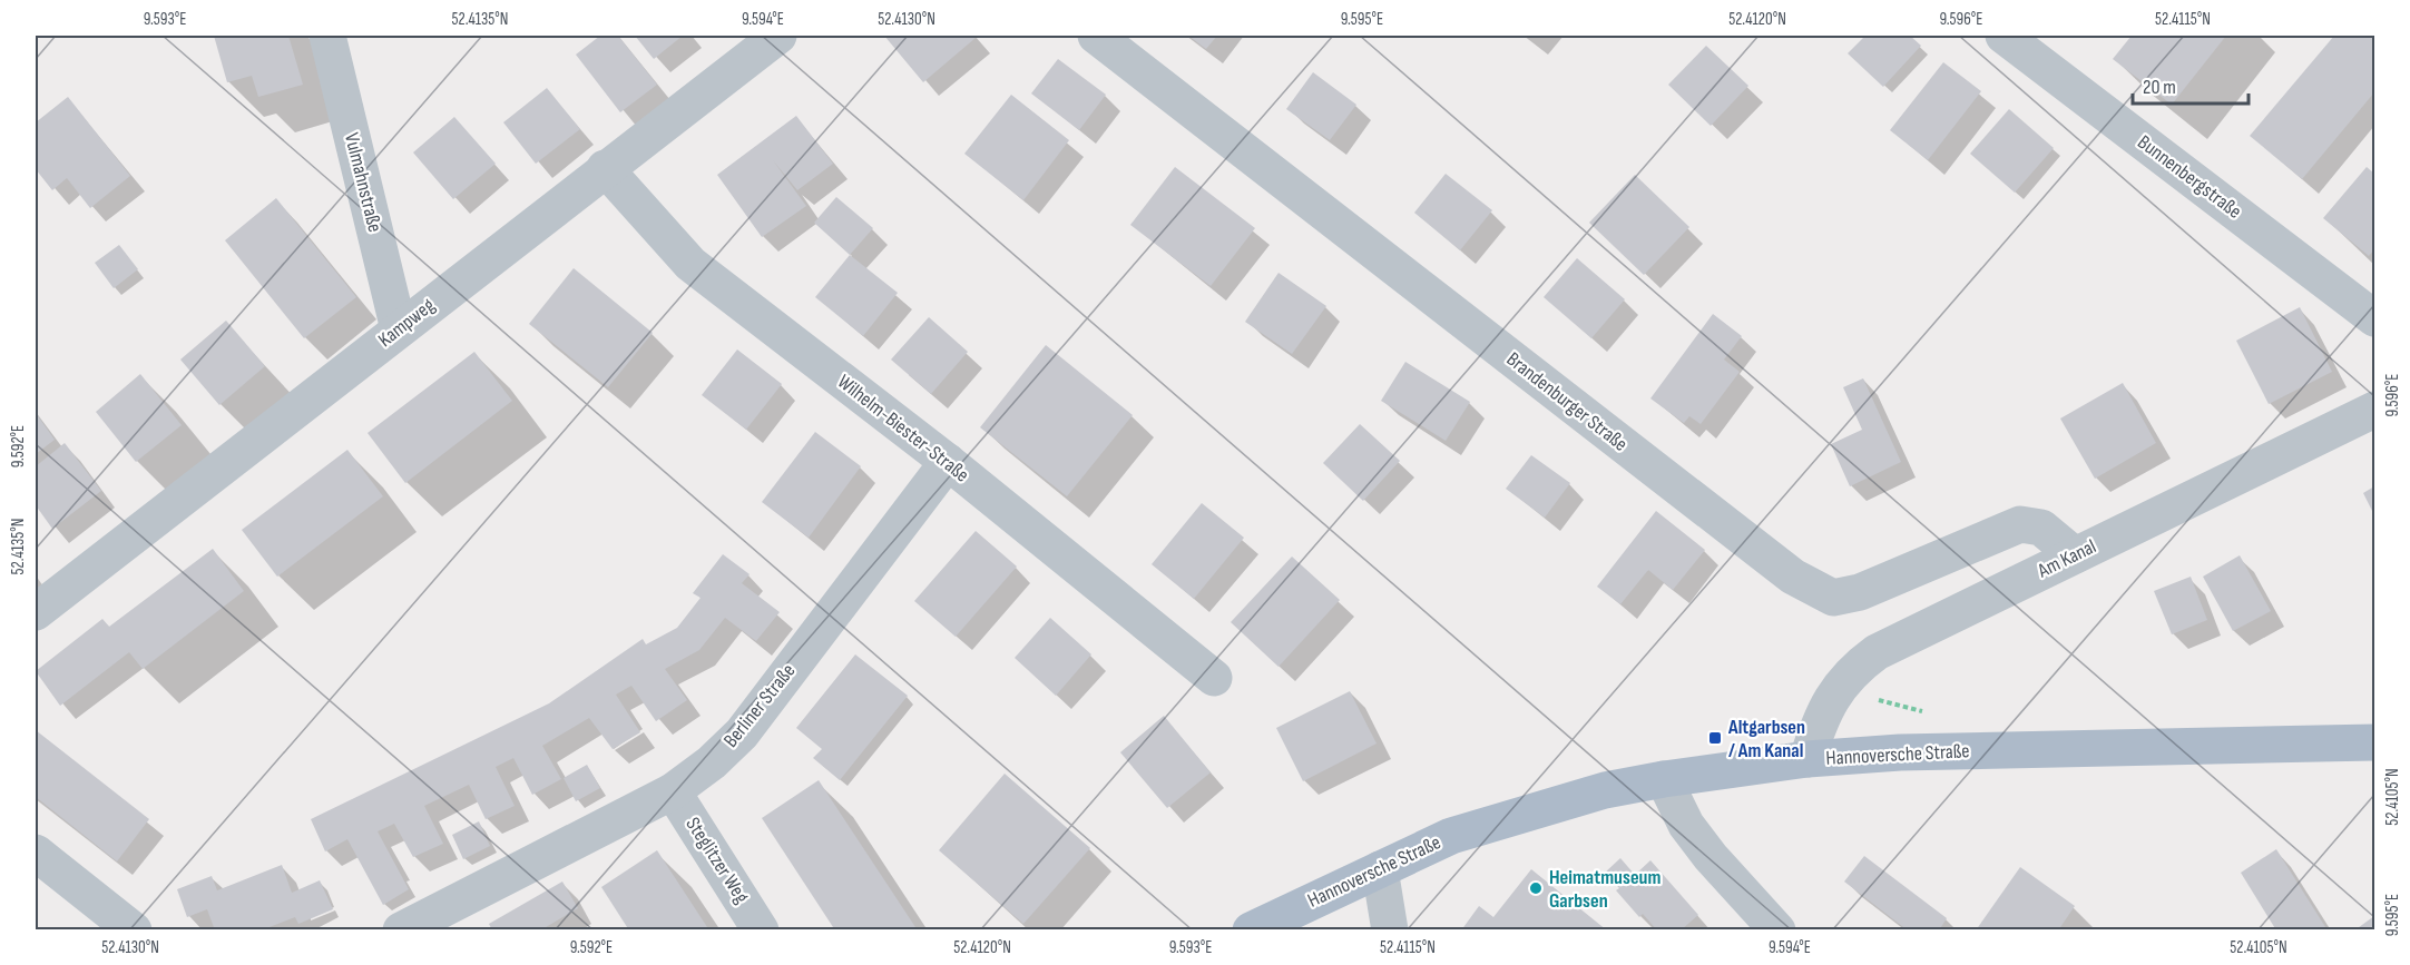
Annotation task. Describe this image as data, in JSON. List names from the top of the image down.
{
  "streets": {
    "main road": ["Hannoversche Straße"],
    "street": [
      "Bunnenbergstraße",
      "Vulmahnstraße",
      "Kampweg",
      "Brandenburger Straße",
      "Wilhelm-Biester-Straße",
      "Am Kanal",
      "Berliner Straße",
      "Steglitzer Weg"
    ]
  },
  "crossings": [
    ["Vulmahnstraße", "Kampweg"],
    ["Kampweg", "Wilhelm-Biester-Straße"],
    ["Brandenburger Straße", "Am Kanal"],
    ["Wilhelm-Biester-Straße", "Berliner Straße"],
    ["Am Kanal", "Hannoversche Straße"],
    ["Berliner Straße", "Steglitzer Weg"]
  ],
  "places": {
    "transit": ["Altgarbsen / Am Kanal"],
    "other": ["Heimatmuseum Garbsen"]
  },
  "scale_bar": "20 m",
  "coordinates": [
    "9.593°E",
    "52.4135°N",
    "9.594°E",
    "52.4130°N",
    "9.595°E",
    "52.4120°N",
    "9.596°E",
    "52.4115°N",
    "9.592°E",
    "52.4105°N"
  ]
}
